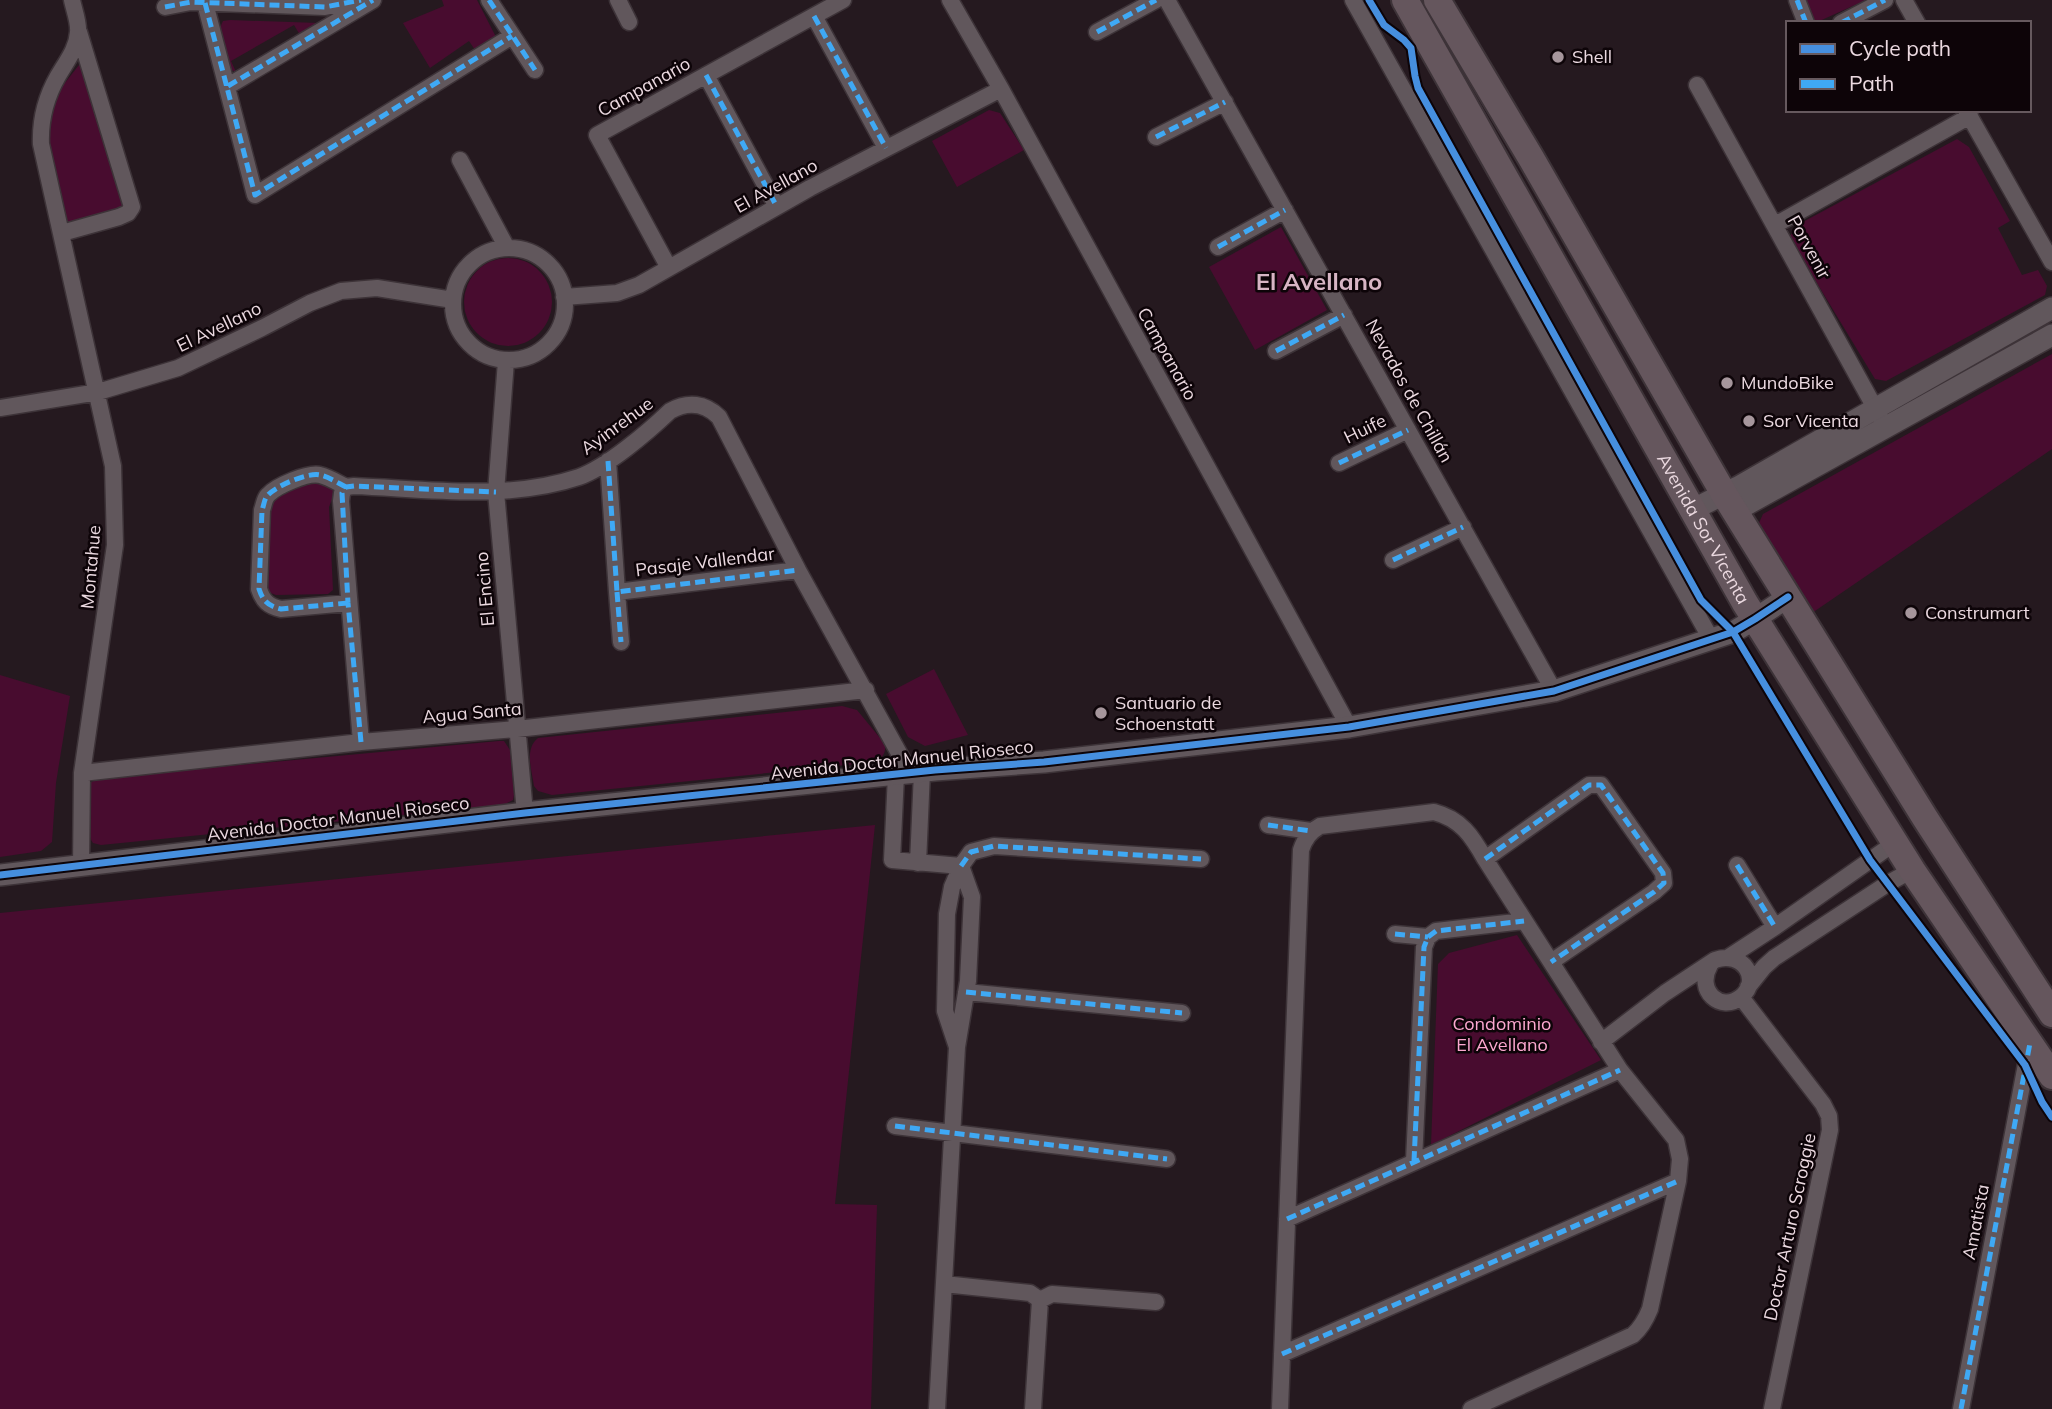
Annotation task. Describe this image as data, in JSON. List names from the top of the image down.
{
  "streets": {
    "main road": ["Avenida Sor Vicenta"],
    "street": [
      "Campanario",
      "El Avellano",
      "Porvenir",
      "Nevados de Chillán",
      "Ayinrehue",
      "Huife",
      "Pasaje Vallendar",
      "Montahue",
      "El Encino",
      "Agua Santa",
      "Avenida Doctor Manuel Rioseco",
      "Amatista",
      "Doctor Arturo Scroggie"
    ]
  },
  "crossings": [
    ["Campanario", "El Avellano"],
    ["Campanario", "Avenida Doctor Manuel Rioseco"],
    ["El Avellano", "Montahue"],
    ["El Avellano", "El Encino"],
    ["Nevados de Chillán", "Huife"],
    ["Nevados de Chillán", "Avenida Doctor Manuel Rioseco"],
    ["Ayinrehue", "Pasaje Vallendar"],
    ["Ayinrehue", "El Encino"],
    ["Ayinrehue", "Agua Santa"],
    ["Ayinrehue", "Avenida Doctor Manuel Rioseco"],
    ["Avenida Sor Vicenta", "Avenida Doctor Manuel Rioseco"],
    ["Avenida Sor Vicenta", "Amatista"],
    ["Montahue", "Agua Santa"],
    ["Montahue", "Avenida Doctor Manuel Rioseco"],
    ["El Encino", "Agua Santa"],
    ["El Encino", "Avenida Doctor Manuel Rioseco"]
  ],
  "districts": ["El Avellano"],
  "parks": ["Condominio El Avellano"],
  "places": [
    "Shell",
    "MundoBike",
    "Sor Vicenta",
    "Construmart",
    "Santuario de Schoenstatt"
  ],
  "legend": ["Cycle path", "Path"]
}
